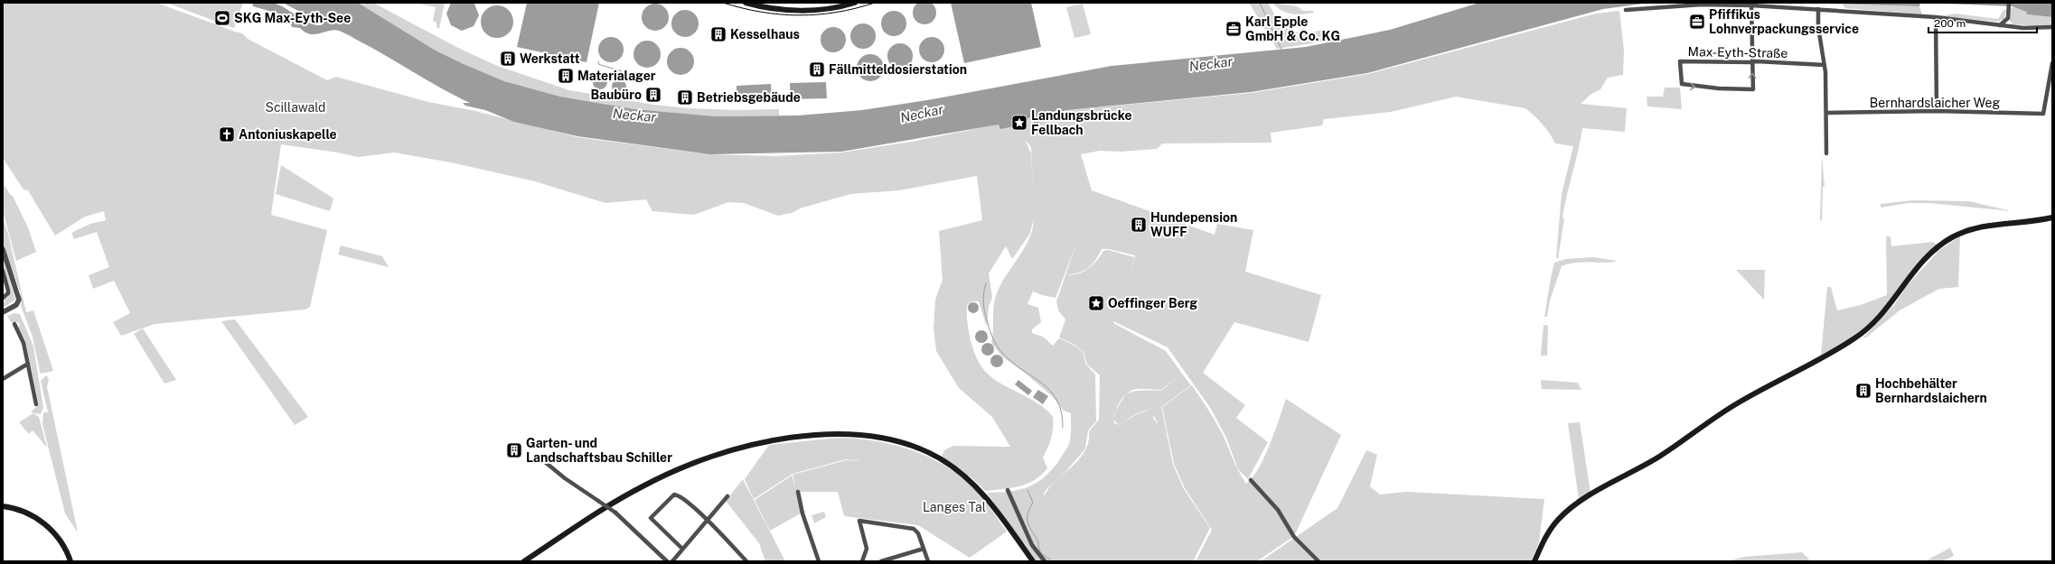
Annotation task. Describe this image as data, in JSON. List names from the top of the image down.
{
  "streets": {
    "street": ["Max-Eyth-Straße", "Bernhardslaicher Weg"]
  },
  "water": ["Neckar"],
  "parks": ["Scillawald", "Langes Tal"],
  "places": {
    "sports": ["SKG Max-Eyth-See"],
    "office": ["Pfiffikus Lohnverpackungsservice", "Karl Epple GmbH & Co. KG"],
    "building": [
      "Kesselhaus",
      "Werkstatt",
      "Fällmitteldosierstation",
      "Materialager",
      "Baubüro",
      "Betriebsgebäude",
      "Hundepension WUFF",
      "Hochbehälter Bernhardslaichern",
      "Garten- und Landschaftsbau Schiller"
    ],
    "place": ["Landungsbrücke Fellbach", "Oeffinger Berg"],
    "church": ["Antoniuskapelle"]
  },
  "scale_bar": "200 m"
}
